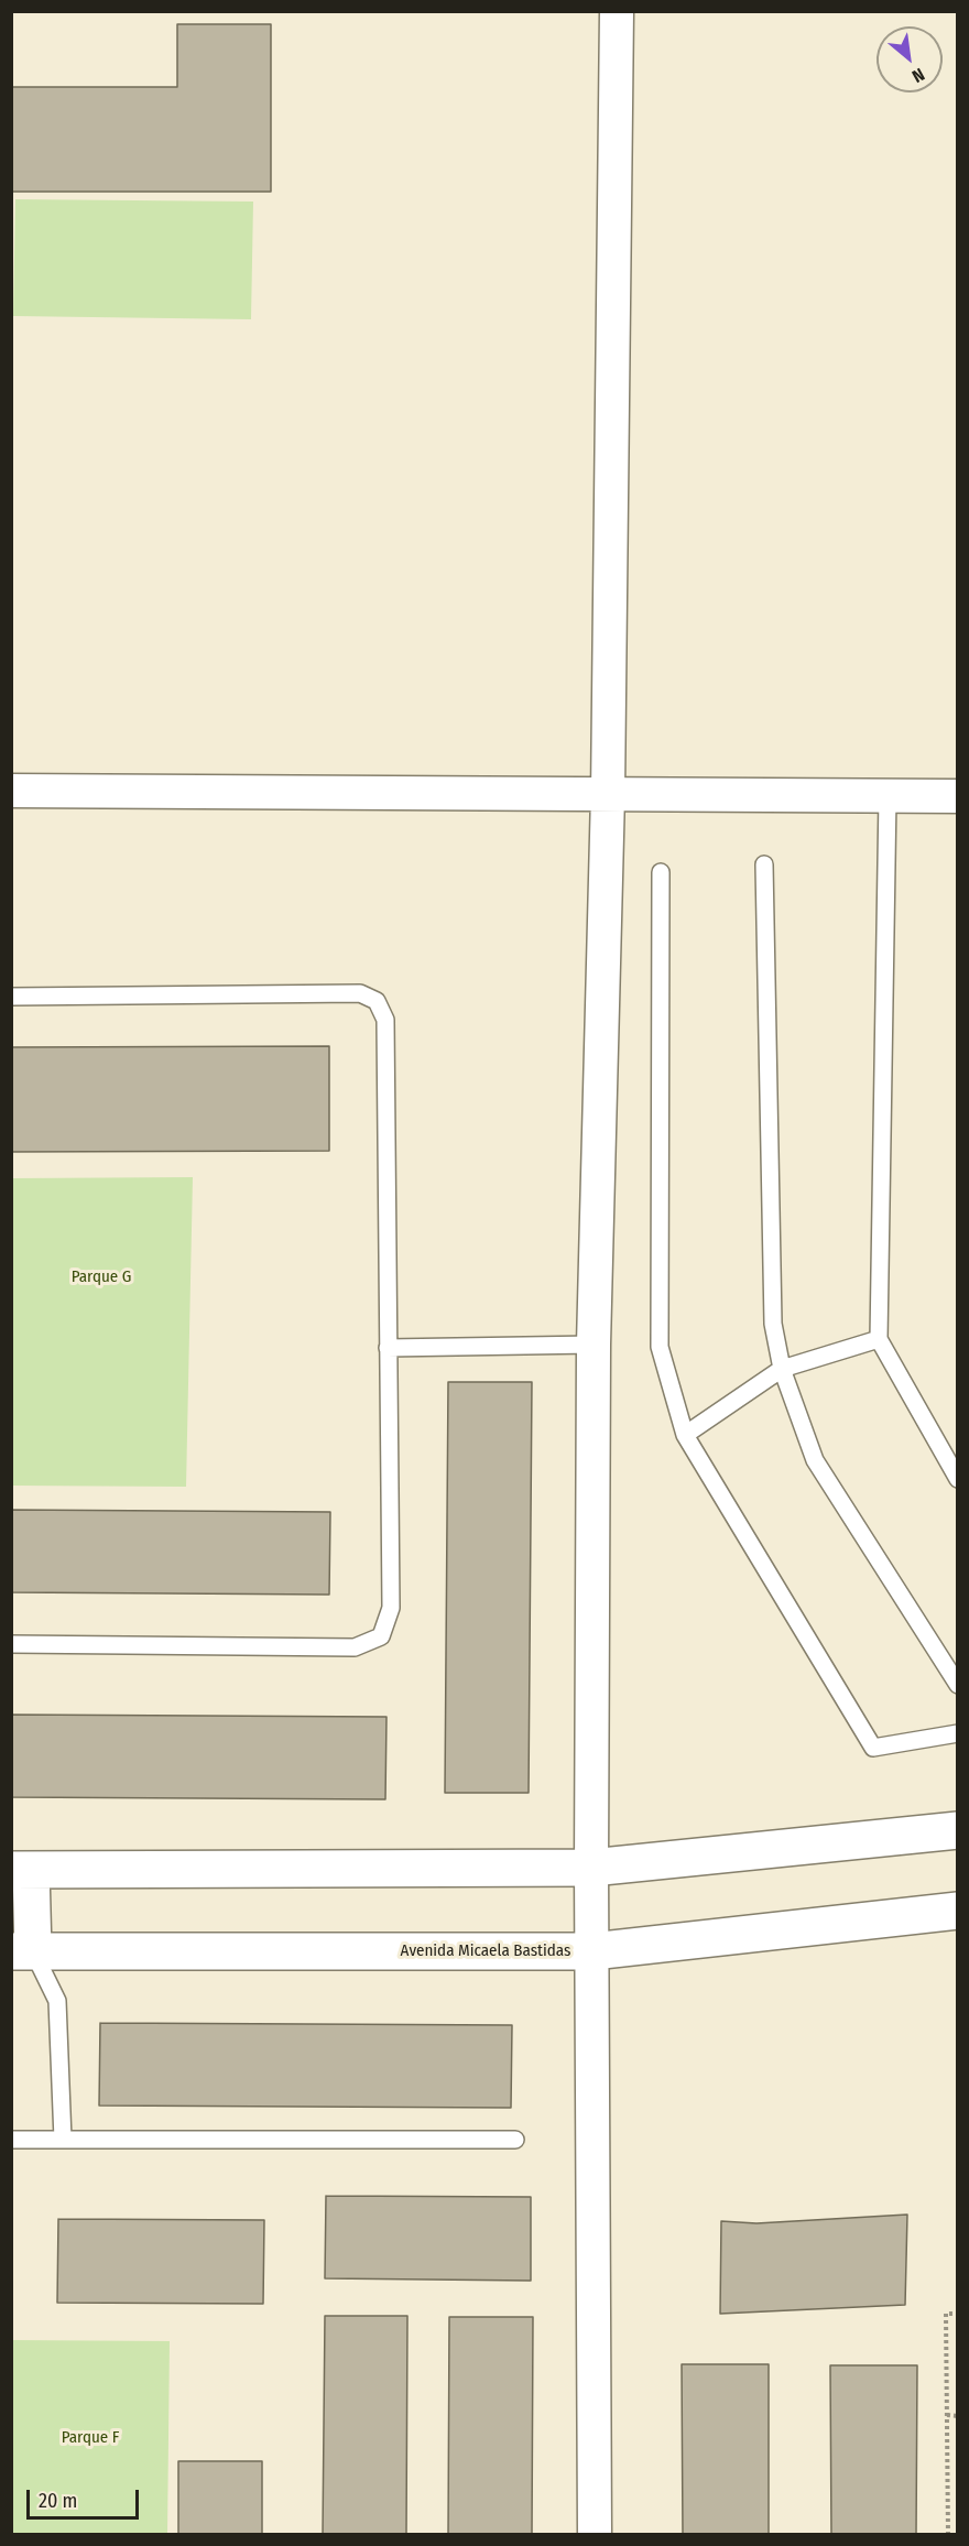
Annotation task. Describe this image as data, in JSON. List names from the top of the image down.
{
  "streets": {
    "main road": ["Avenida Micaela Bastidas"]
  },
  "parks": ["Parque G", "Parque F"],
  "scale_bar": "20 m",
  "north": "bottom right"
}
